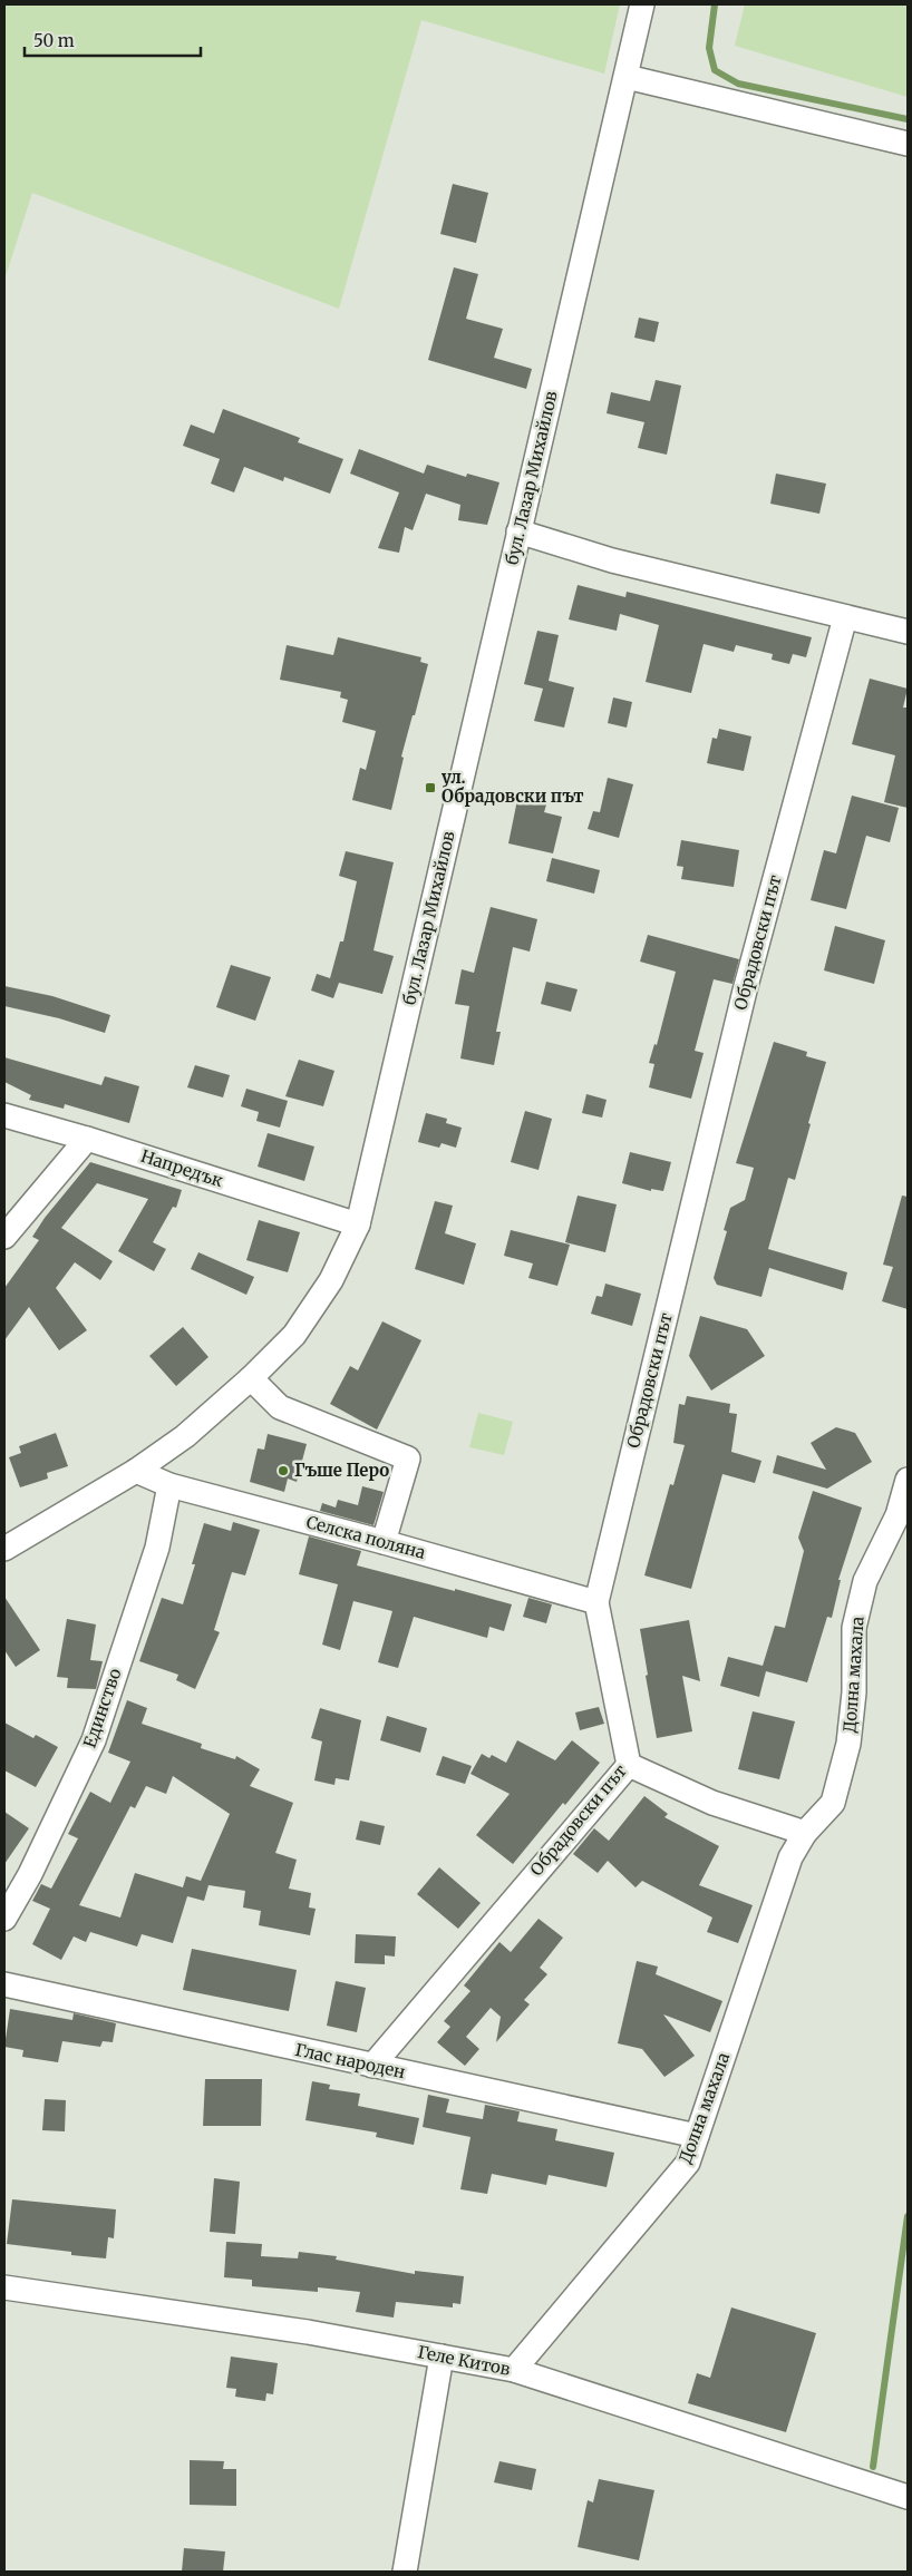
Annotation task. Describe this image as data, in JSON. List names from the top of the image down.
{
  "streets": {
    "street": [
      "бул. Лазар Михайлов",
      "Обрадовски път",
      "Напредък",
      "Селска поляна",
      "Долна махала",
      "Единство",
      "Глас народен",
      "Геле Китов"
    ]
  },
  "crossings": [
    ["бул. Лазар Михайлов", "Напредък"],
    ["бул. Лазар Михайлов", "Селска поляна"],
    ["Обрадовски път", "Селска поляна"],
    ["Обрадовски път", "Глас народен"],
    ["Селска поляна", "Единство"],
    ["Долна махала", "Глас народен"],
    ["Долна махала", "Геле Китов"]
  ],
  "places": {
    "transit": ["ул. Обрадовски път"],
    "other": ["Гъше Перо"]
  },
  "scale_bar": "50 m"
}
